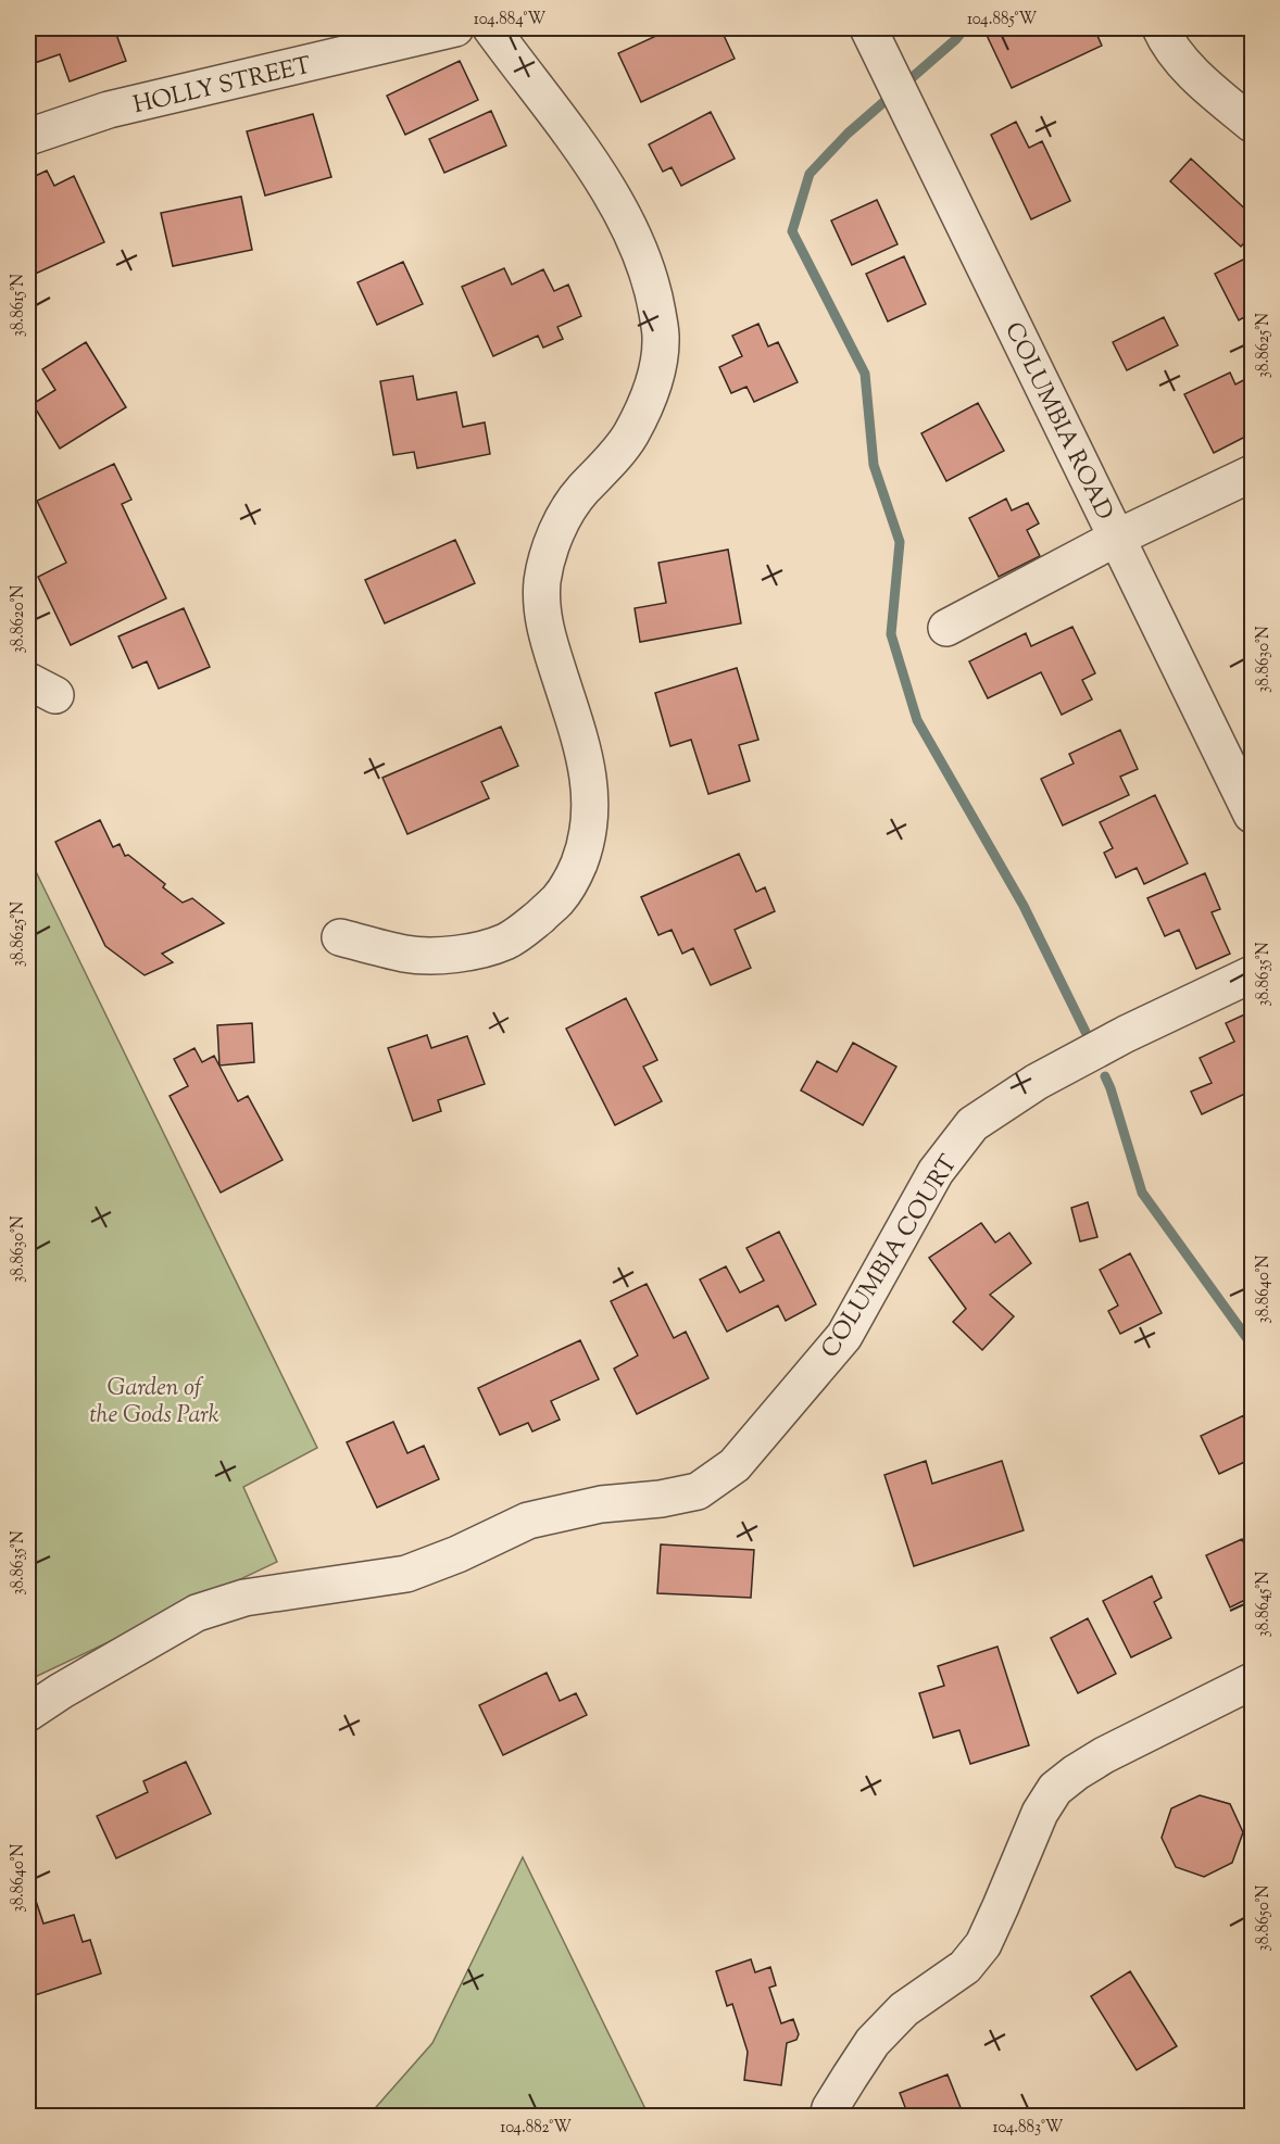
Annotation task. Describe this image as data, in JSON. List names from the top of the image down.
{
  "streets": {
    "street": ["HOLLY STREET", "COLUMBIA ROAD", "COLUMBIA COURT"]
  },
  "parks": ["Garden of the Gods Park"],
  "coordinates": [
    "104.884°W",
    "104.885°W",
    "38.8615°N",
    "38.8625°N",
    "38.8620°N",
    "38.8630°N",
    "38.8635°N",
    "38.8640°N",
    "38.8645°N",
    "38.8650°N",
    "104.882°W",
    "104.883°W"
  ]
}
